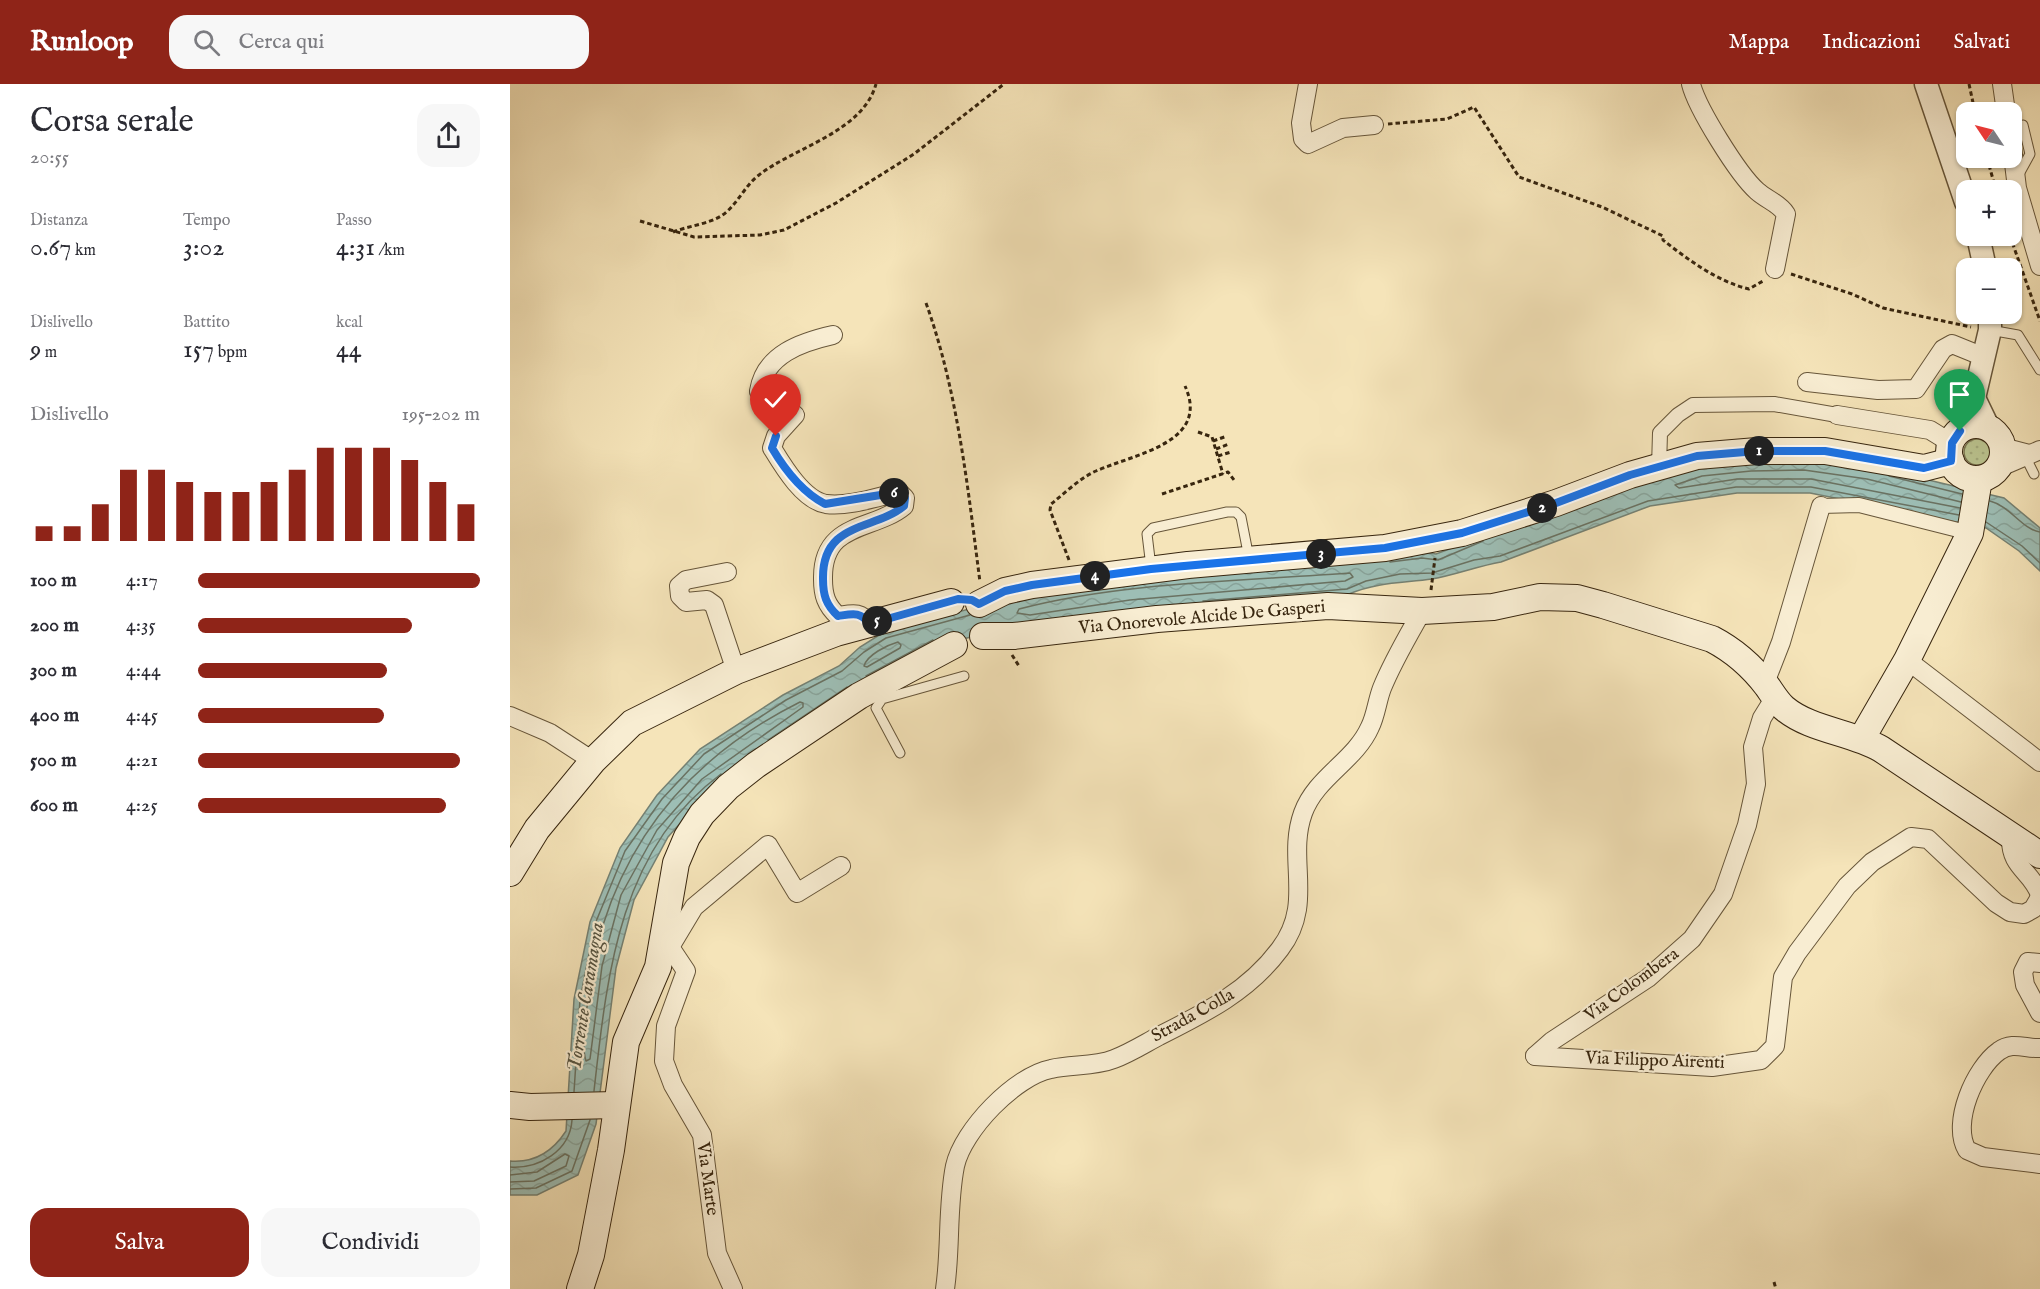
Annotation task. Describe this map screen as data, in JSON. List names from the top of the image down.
{
  "streets": {
    "main road": ["Via Onorevole Alcide De Gasperi"],
    "street": [
      "Via Colombera",
      "Strada Colla",
      "Via Filippo Airenti",
      "Via Marte"
    ]
  },
  "crossings": [
    ["Via Onorevole Alcide De Gasperi", "Strada Colla"],
    ["Via Colombera", "Via Filippo Airenti"]
  ],
  "water": ["Torrente Caramagna"],
  "north": "top left",
  "page": {
    "header": "Runloop",
    "search": "Cerca qui",
    "nav": ["Mappa", "Indicazioni", "Salvati"],
    "heading": ["Corsa serale", "20:55"],
    "map_buttons": ["+", "−"],
    "stats": [
      ["Distanza", "0.67 km"],
      ["Tempo", "3:02"],
      ["Passo", "4:31 /km"],
      ["Dislivello", "9 m"],
      ["Battito", "157 bpm"],
      ["kcal", "44"]
    ],
    "chart": ["Dislivello", "195–202 m"],
    "pins": [
      "1",
      "6",
      "2",
      "3",
      "4",
      "5"
    ],
    "list": [
      {
        "name": "100 m",
        "note": "4:17"
      },
      {
        "name": "200 m",
        "note": "4:35"
      },
      {
        "name": "300 m",
        "note": "4:44"
      },
      {
        "name": "400 m",
        "note": "4:45"
      },
      {
        "name": "500 m",
        "note": "4:21"
      },
      {
        "name": "600 m",
        "note": "4:25"
      }
    ],
    "buttons": ["Salva", "Condividi"]
  }
}
